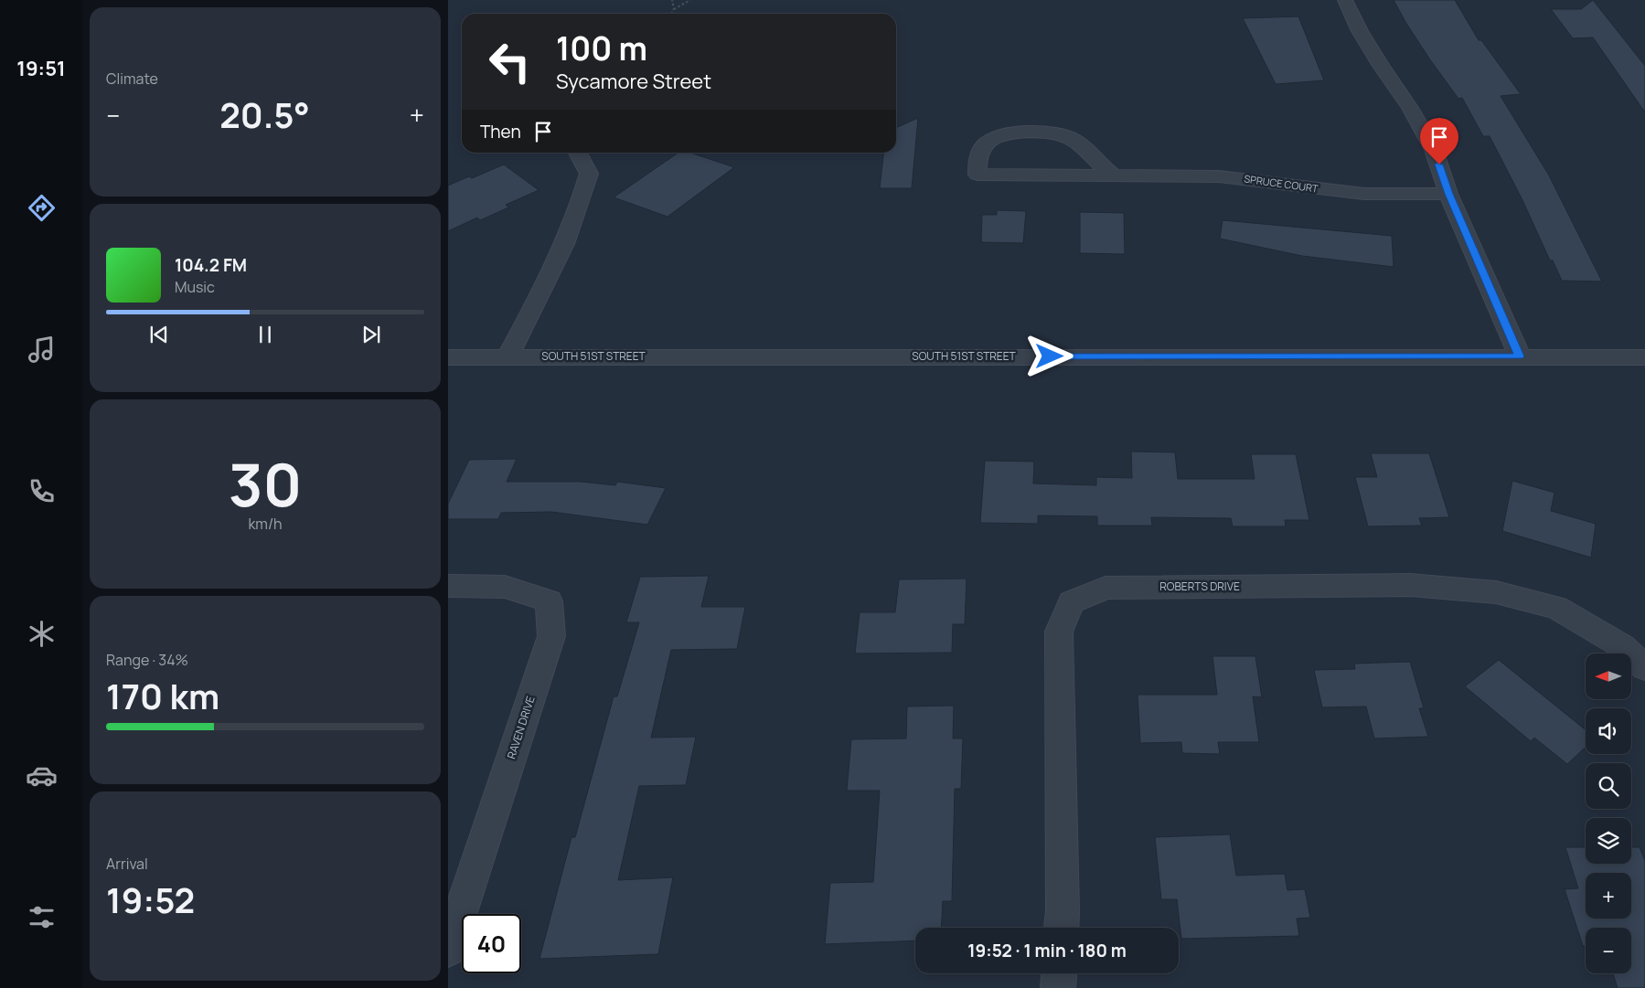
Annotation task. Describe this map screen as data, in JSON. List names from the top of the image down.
{
  "streets": {
    "street": [
      "SPRUCE COURT",
      "SOUTH 51ST STREET",
      "ROBERTS DRIVE",
      "RAVEN DRIVE"
    ]
  },
  "north": "left",
  "page": {
    "tabs": "19:51",
    "tile": [
      "Climate",
      ["30", "km/h"],
      ["Range · 34%", "170 km"],
      ["Arrival", "19:52"]
    ],
    "turn": ["100 m", "Sycamore Street"],
    "heat": ["−", "20.5°", "+"],
    "then": "Then",
    "song": ["104.2 FM", "Music"],
    "map_buttons": ["+", "−"],
    "limit": "40",
    "trip": "19:52 · 1 min · 180 m"
  }
}
